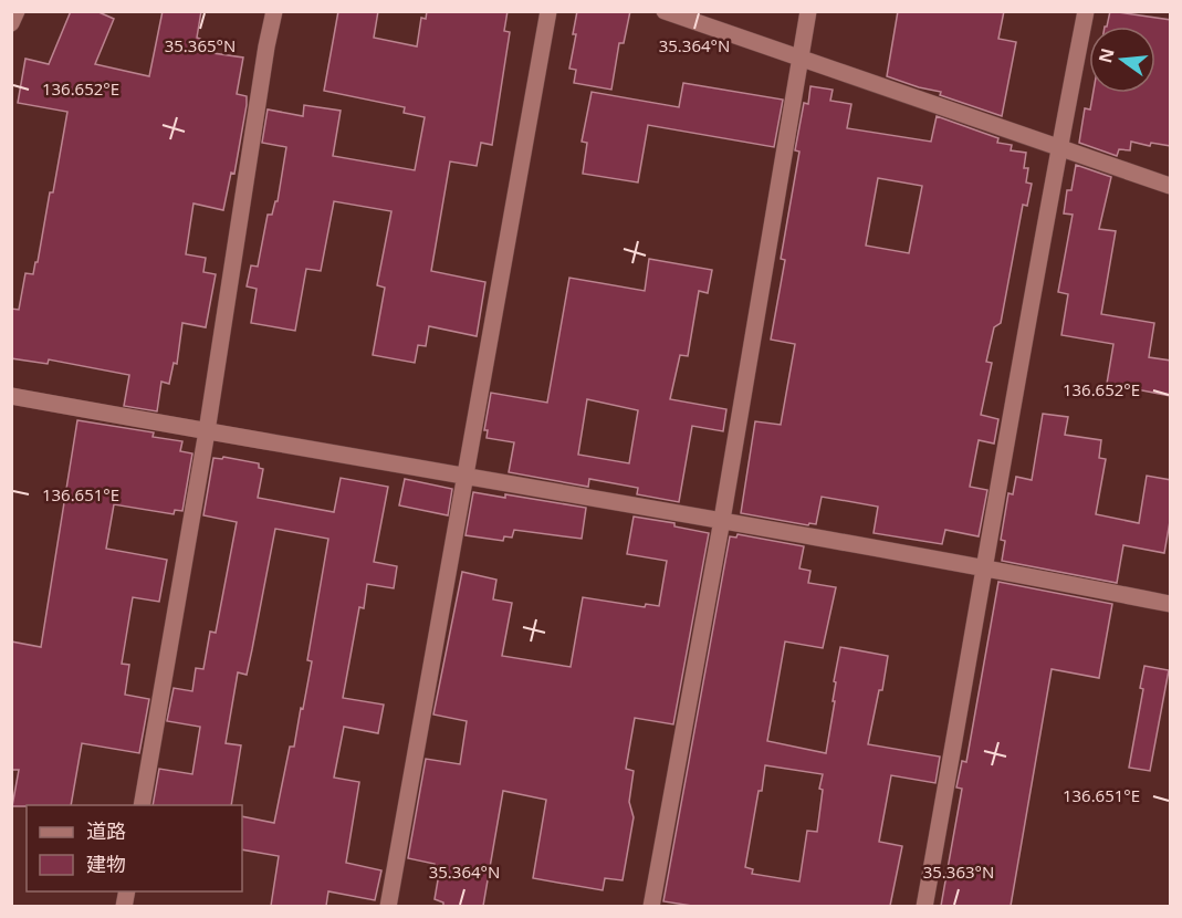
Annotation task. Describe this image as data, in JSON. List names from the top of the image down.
{
  "legend": ["道路", "建物"],
  "north": "left",
  "coordinates": [
    "35.365°N",
    "35.364°N",
    "136.652°E",
    "136.651°E",
    "35.363°N"
  ]
}
